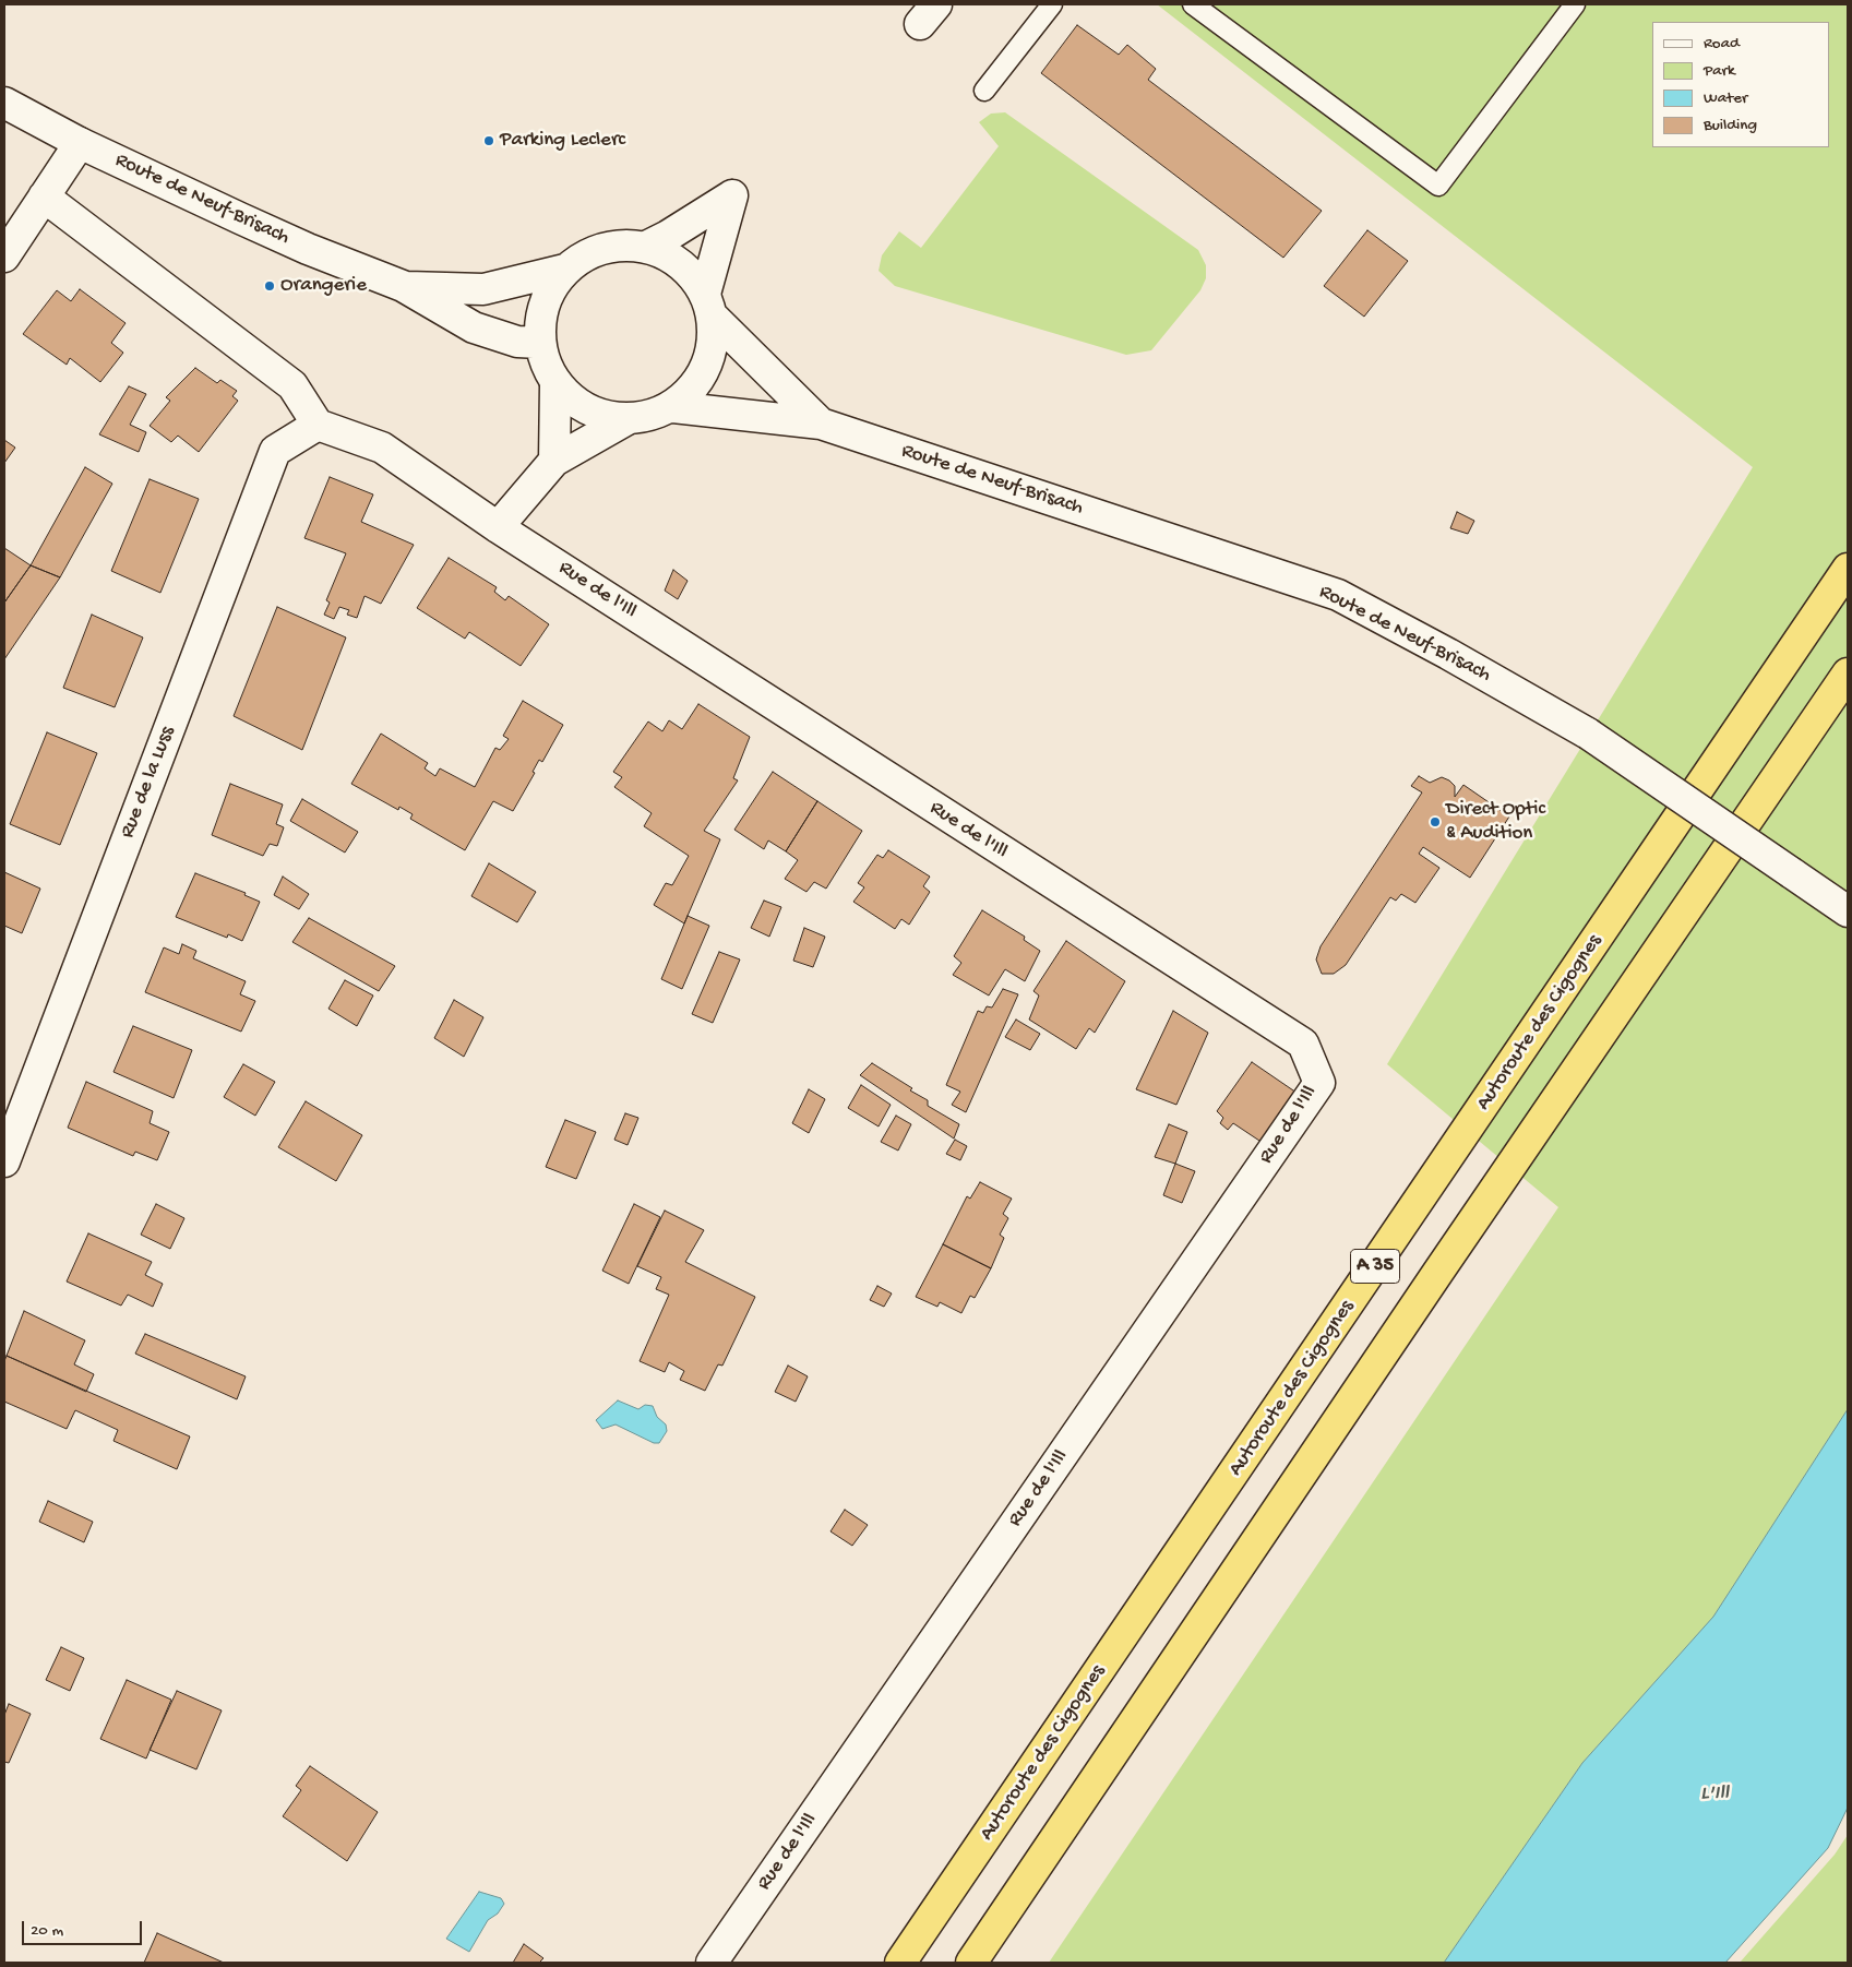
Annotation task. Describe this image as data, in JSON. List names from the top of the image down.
{
  "streets": {
    "highway": ["Autoroute des Cigognes", "A 35"],
    "street": ["Route de Neuf-Brisach", "Rue de l'Ill", "Rue de la Luss"]
  },
  "crossings": [
    ["Rue de l'Ill", "Rue de la Luss"]
  ],
  "water": ["L'Ill"],
  "places": ["Parking Leclerc", "Orangerie", "Direct Optic & Audition"],
  "legend": [
    "Road",
    "Park",
    "Water",
    "Building"
  ],
  "scale_bar": "20 m"
}
